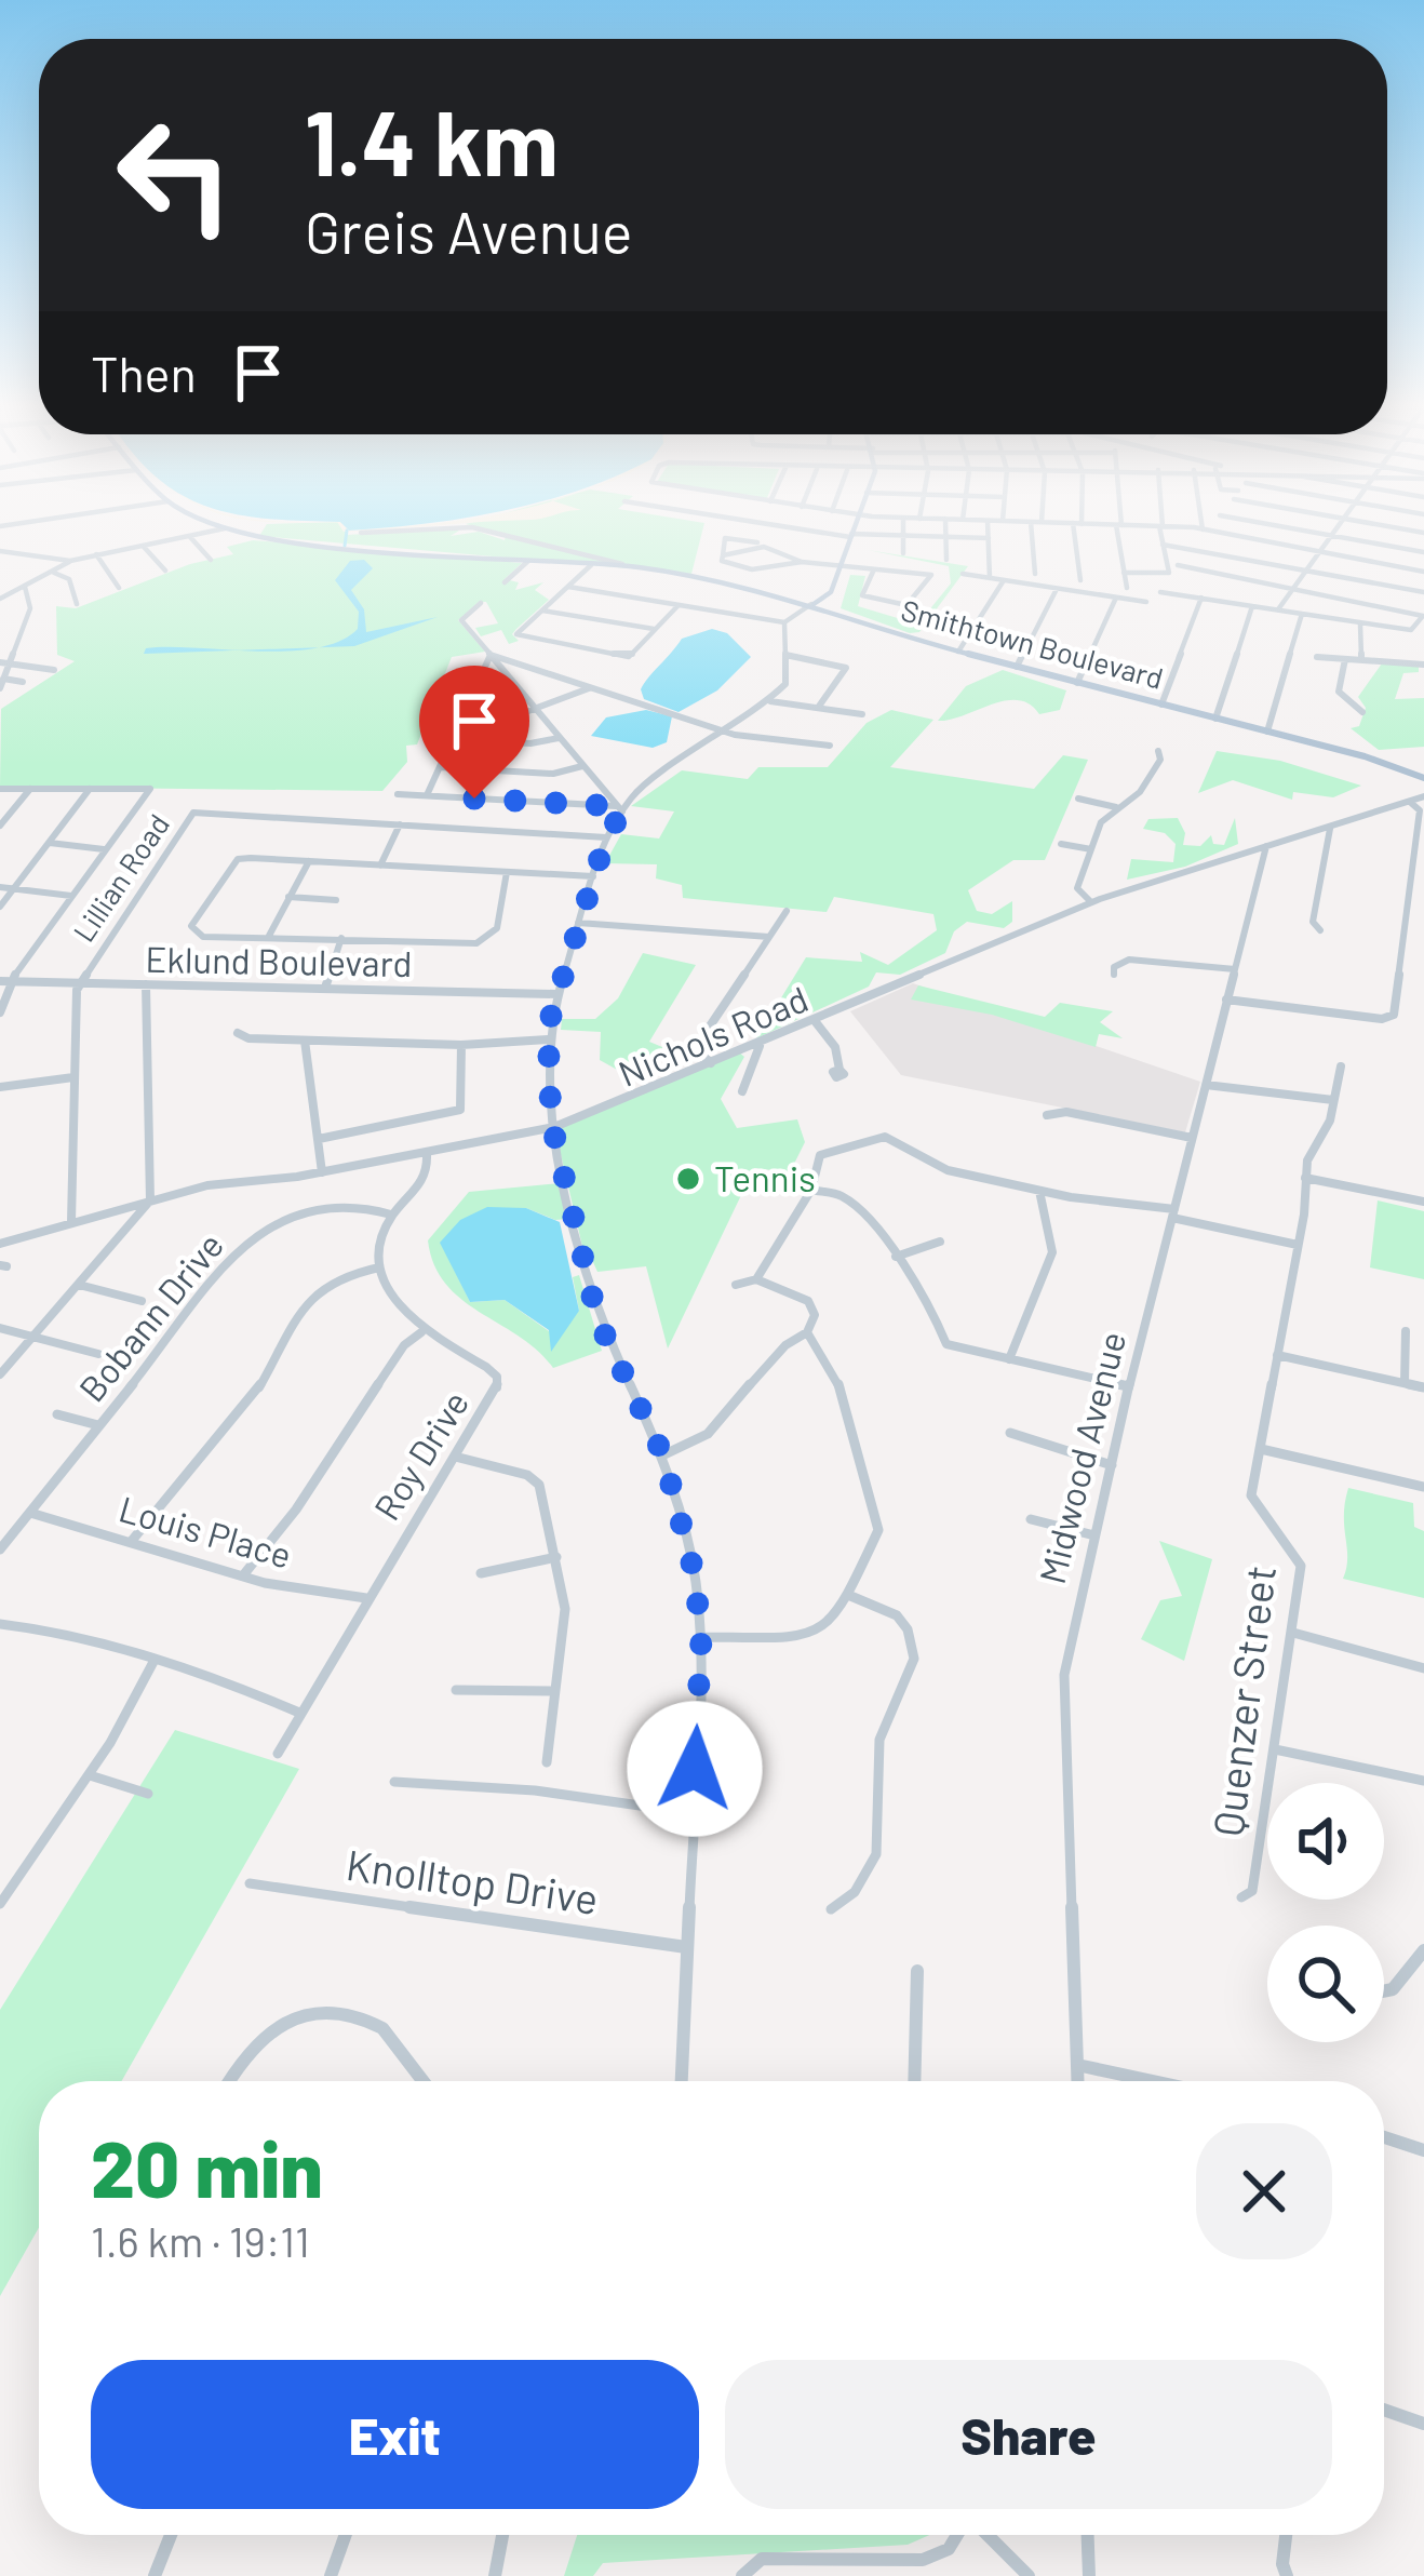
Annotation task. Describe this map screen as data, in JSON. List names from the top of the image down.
{
  "streets": {
    "main road": ["Smithtown Boulevard"],
    "street": [
      "Lillian Road",
      "Eklund Boulevard",
      "Nichols Road",
      "Bobann Drive",
      "Roy Drive",
      "Midwood Avenue",
      "Louis Place",
      "Quenzer Street",
      "Knolltop Drive"
    ]
  },
  "crossings": [
    ["Lillian Road", "Eklund Boulevard"],
    ["Lillian Road", "Nichols Road"],
    ["Nichols Road", "Midwood Avenue"],
    ["Bobann Drive", "Louis Place"],
    ["Roy Drive", "Louis Place"]
  ],
  "places": ["Tennis"],
  "page": {
    "turn": ["1.4 km", "Greis Avenue"],
    "then": "Then",
    "heading": ["20 min", "1.6 km · 19:11"],
    "buttons": ["Exit", "Share"]
  }
}
